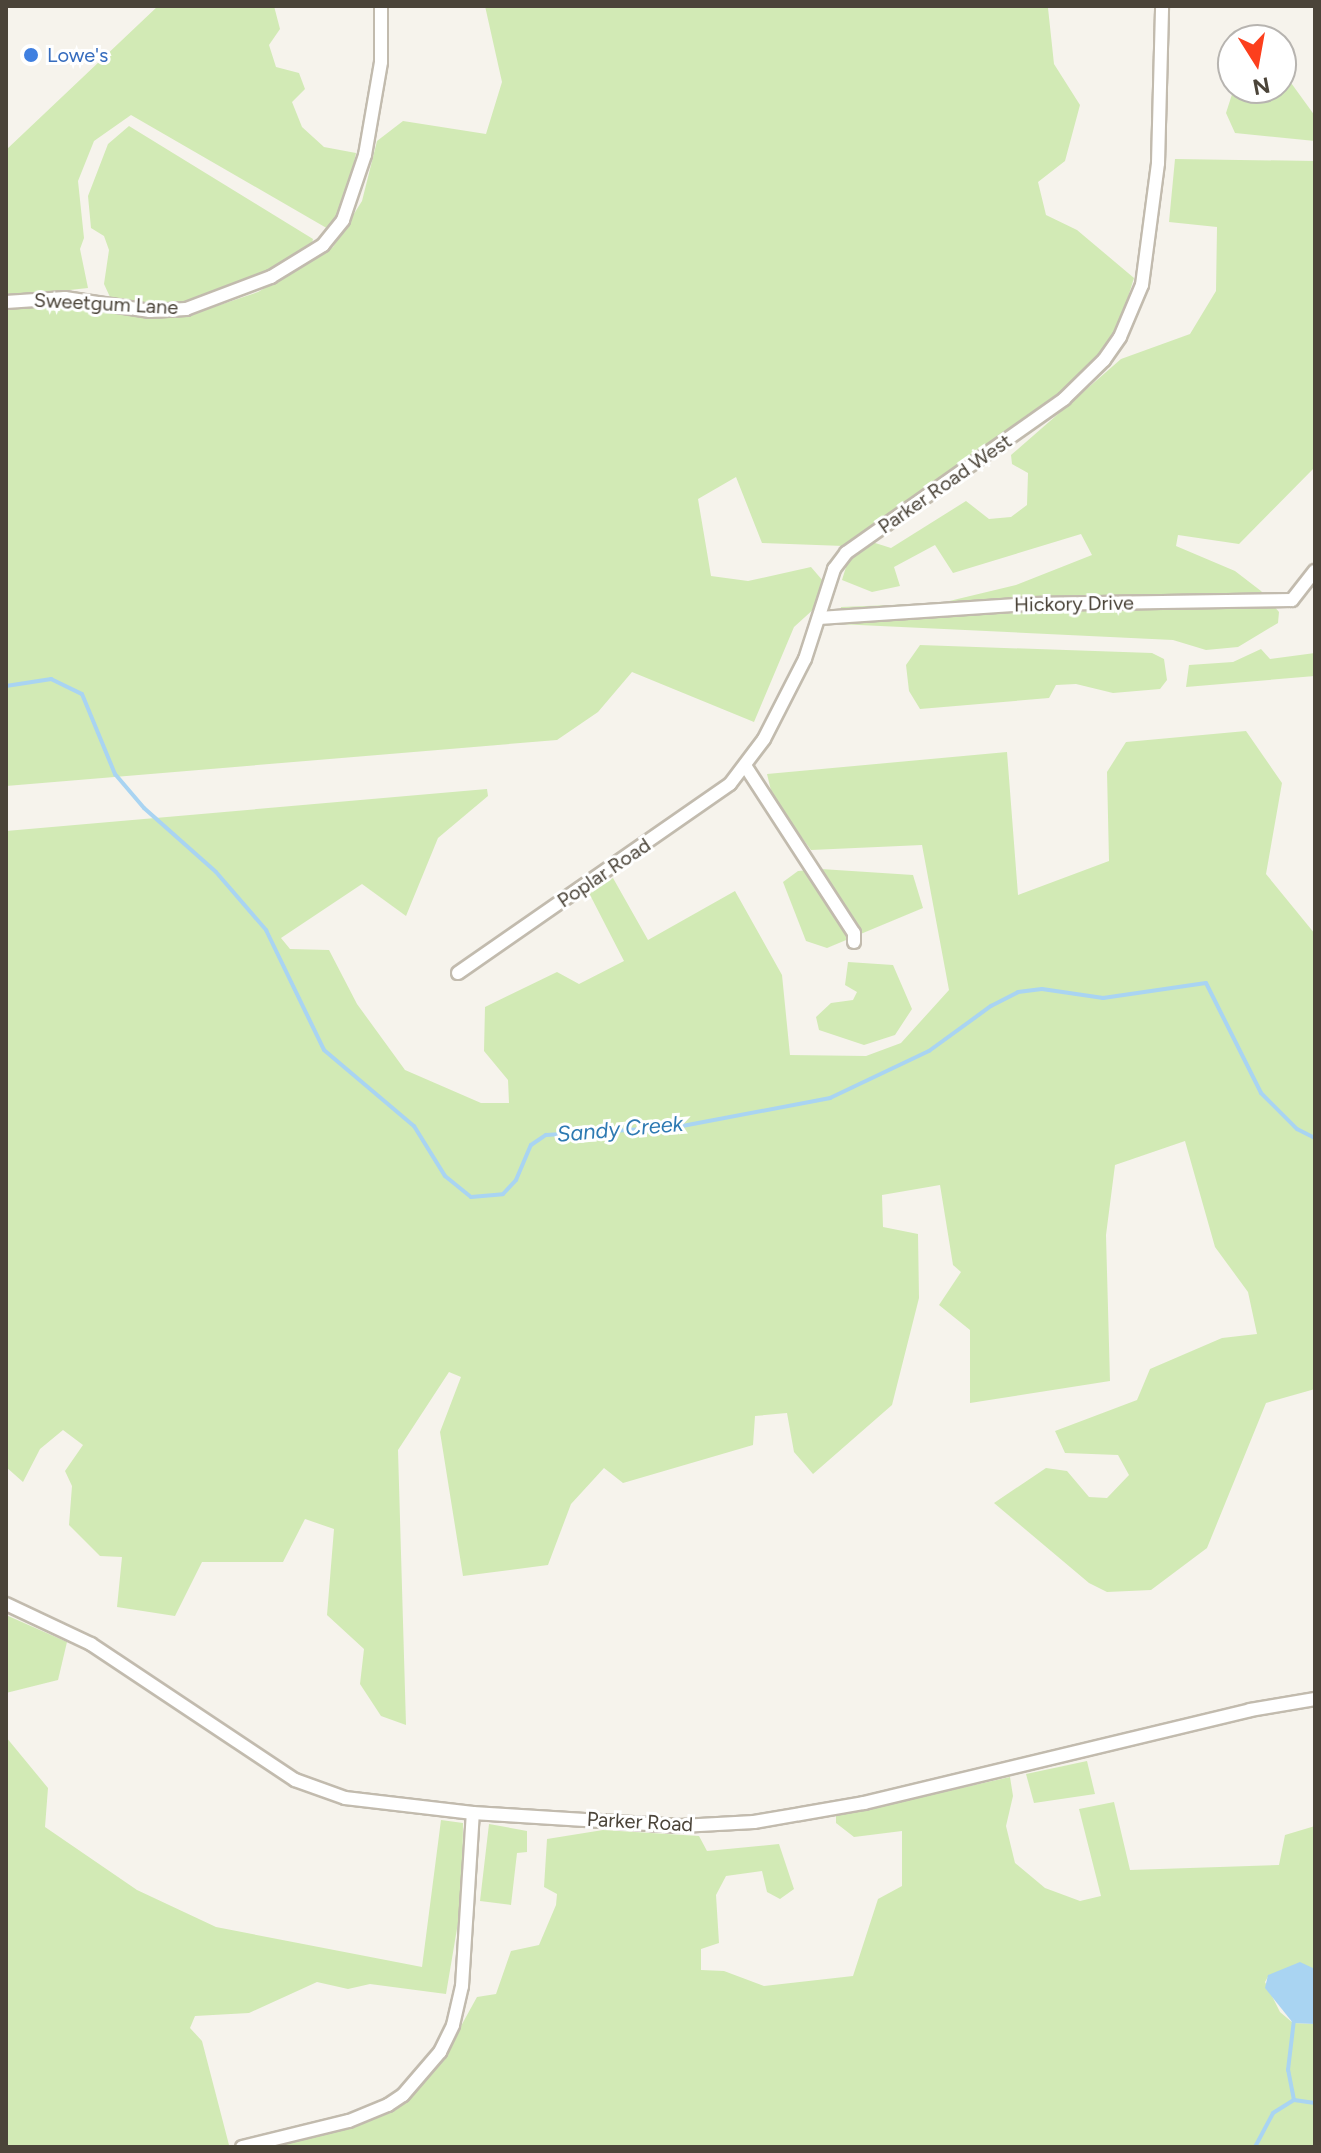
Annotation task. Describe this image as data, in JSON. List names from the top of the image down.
{
  "streets": {
    "street": [
      "Sweetgum Lane",
      "Parker Road West",
      "Hickory Drive",
      "Poplar Road",
      "Parker Road"
    ]
  },
  "crossings": [
    ["Parker Road West", "Hickory Drive"],
    ["Parker Road West", "Poplar Road"]
  ],
  "water": ["Sandy Creek"],
  "places": ["Lowe's"],
  "north": "bottom"
}
